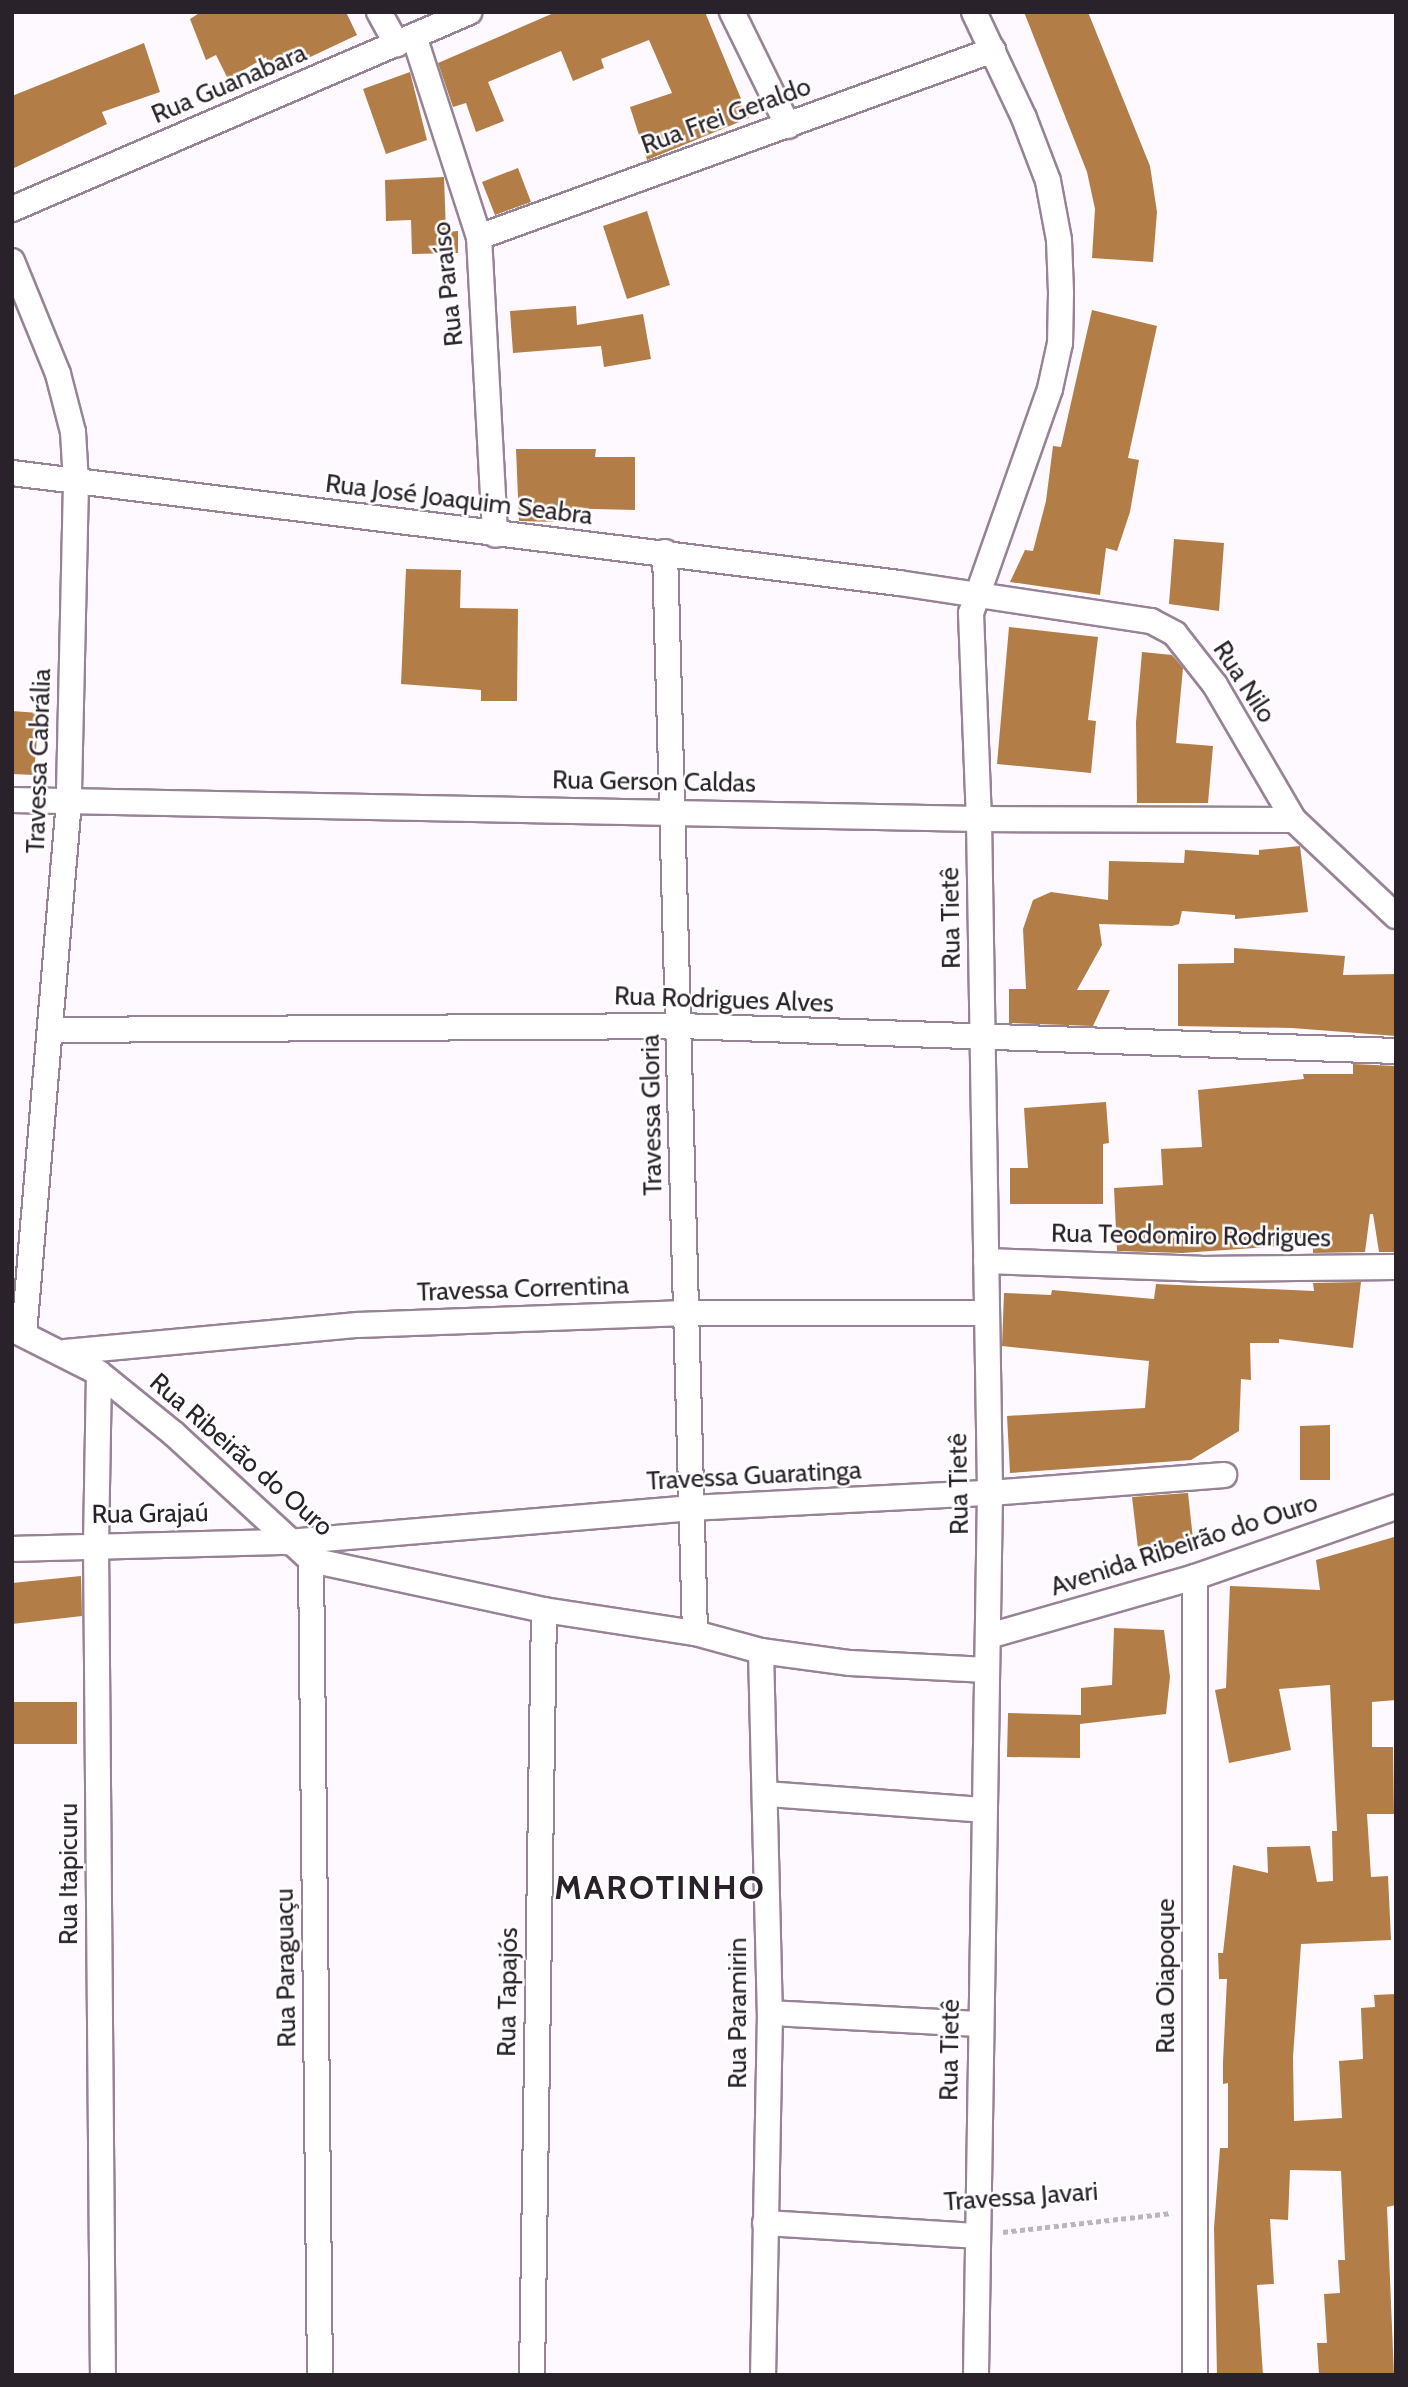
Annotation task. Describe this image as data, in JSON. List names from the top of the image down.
{
  "streets": {
    "street": [
      "Rua Guanabara",
      "Rua Frei Geraldo",
      "Rua Paraíso",
      "Rua José Joaquim Seabra",
      "Rua Nilo",
      "Travessa Cabrália",
      "Rua Gerson Caldas",
      "Rua Tietê",
      "Rua Rodrigues Alves",
      "Travessa Gloria",
      "Rua Teodomiro Rodrigues",
      "Travessa Correntina",
      "Rua Ribeirão do Ouro",
      "Travessa Guaratinga",
      "Rua Grajaú",
      "Avenida Ribeirão do Ouro",
      "Rua Itapicuru",
      "Rua Paraguaçu",
      "Rua Oiapoque",
      "Rua Tapajós",
      "Rua Paramirin",
      "Travessa Javari"
    ]
  },
  "crossings": [
    ["Rua Guanabara", "Rua Paraíso"],
    ["Rua Frei Geraldo", "Rua Paraíso"],
    ["Rua Frei Geraldo", "Rua Tietê"],
    ["Rua Paraíso", "Rua José Joaquim Seabra"],
    ["Rua José Joaquim Seabra", "Rua Nilo"],
    ["Rua José Joaquim Seabra", "Travessa Cabrália"],
    ["Rua José Joaquim Seabra", "Travessa Gloria"],
    ["Rua Nilo", "Rua Gerson Caldas"],
    ["Rua Nilo", "Rua Tietê"],
    ["Travessa Cabrália", "Rua Gerson Caldas"],
    ["Travessa Cabrália", "Rua Rodrigues Alves"],
    ["Travessa Cabrália", "Rua Ribeirão do Ouro"],
    ["Rua Gerson Caldas", "Rua Tietê"],
    ["Rua Gerson Caldas", "Travessa Gloria"],
    ["Rua Tietê", "Rua Rodrigues Alves"],
    ["Rua Tietê", "Rua Teodomiro Rodrigues"],
    ["Rua Tietê", "Travessa Correntina"],
    ["Rua Tietê", "Travessa Guaratinga"],
    ["Rua Tietê", "Avenida Ribeirão do Ouro"],
    ["Rua Tietê", "Travessa Javari"],
    ["Rua Rodrigues Alves", "Travessa Gloria"],
    ["Travessa Gloria", "Travessa Correntina"],
    ["Travessa Gloria", "Rua Ribeirão do Ouro"],
    ["Travessa Gloria", "Travessa Guaratinga"],
    ["Travessa Correntina", "Rua Ribeirão do Ouro"],
    ["Rua Ribeirão do Ouro", "Travessa Guaratinga"],
    ["Rua Ribeirão do Ouro", "Rua Grajaú"],
    ["Rua Ribeirão do Ouro", "Rua Itapicuru"],
    ["Rua Ribeirão do Ouro", "Rua Paraguaçu"],
    ["Rua Ribeirão do Ouro", "Rua Tapajós"],
    ["Travessa Guaratinga", "Rua Grajaú"],
    ["Rua Grajaú", "Rua Itapicuru"],
    ["Avenida Ribeirão do Ouro", "Rua Oiapoque"],
    ["Rua Oiapoque", "Travessa Javari"],
    ["Rua Paramirin", "Travessa Javari"]
  ],
  "districts": ["MAROTINHO"]
}
